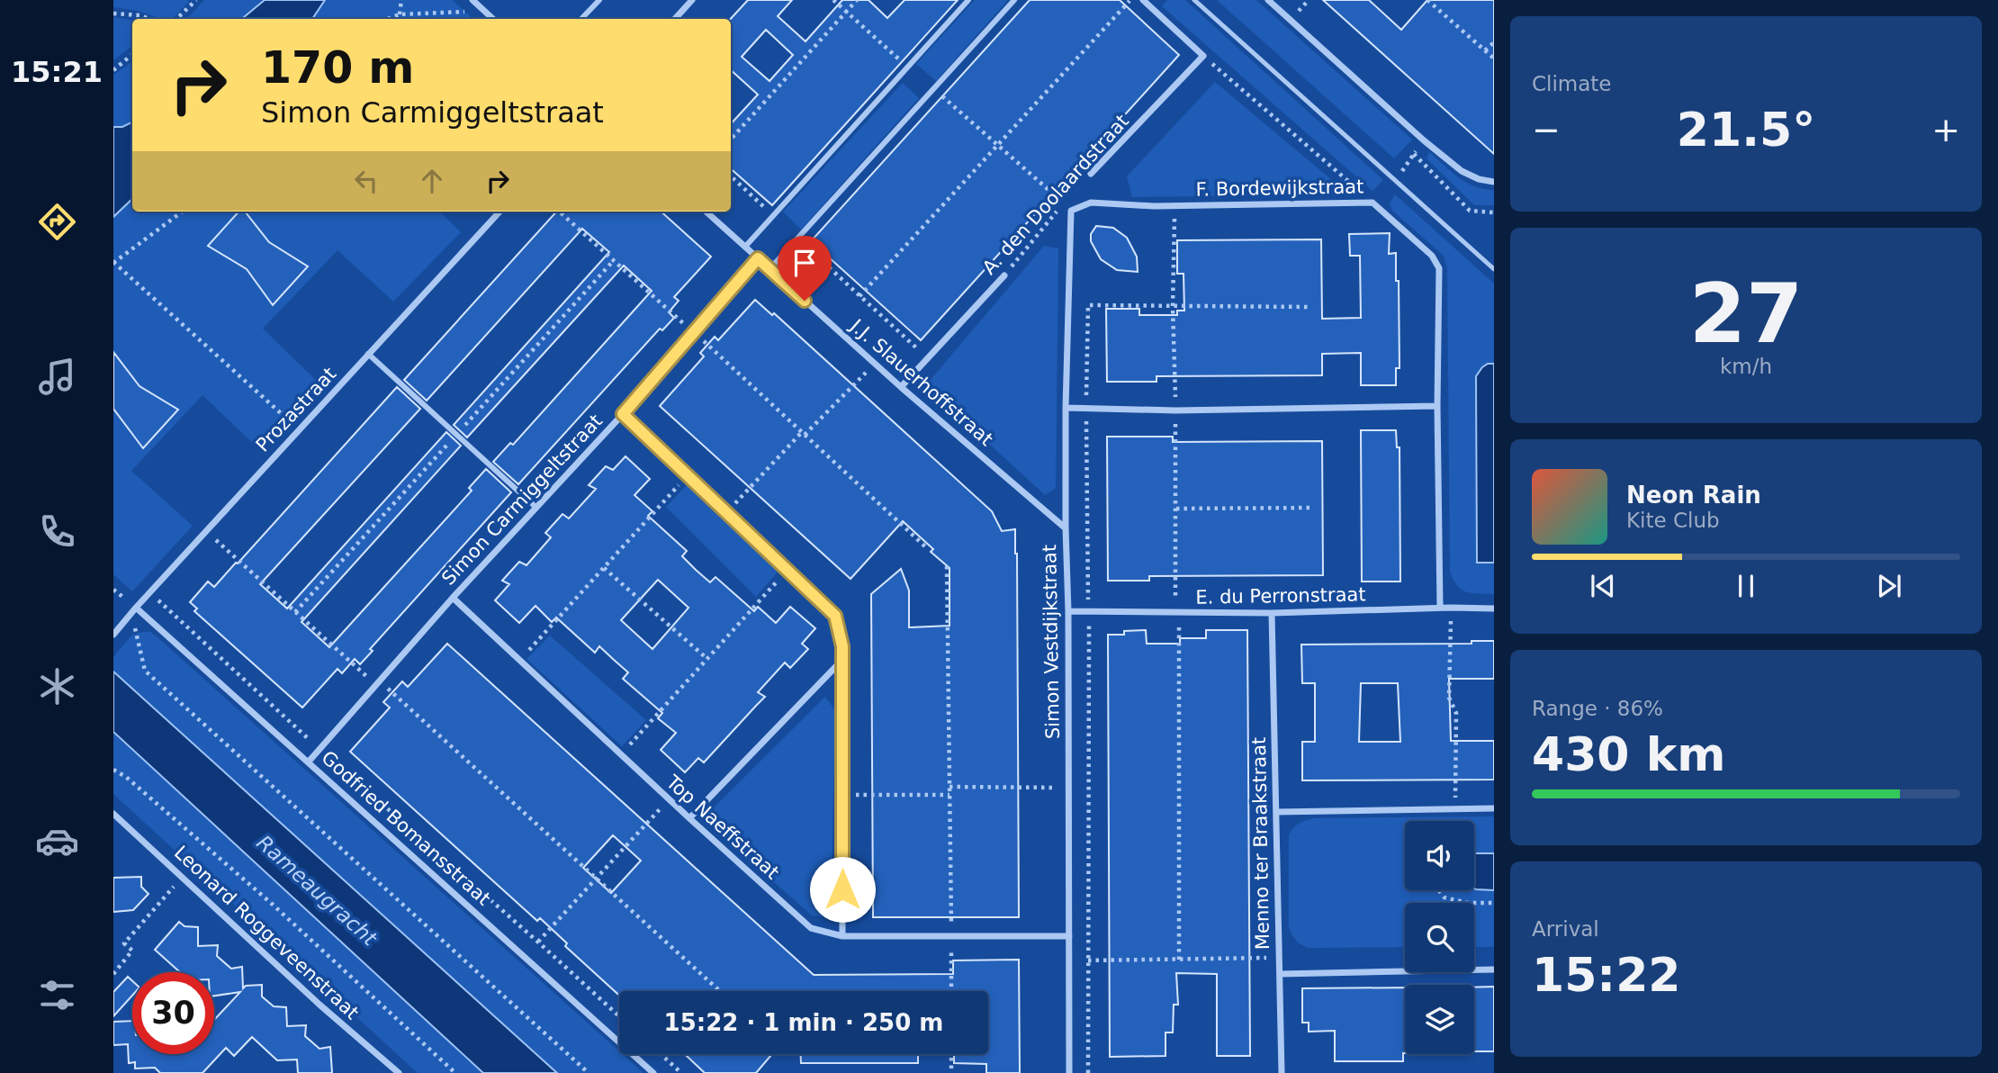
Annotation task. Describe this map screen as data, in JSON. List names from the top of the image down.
{
  "streets": {
    "street": [
      "F. Bordewijkstraat",
      "A. den Doolaardstraat",
      "J.J. Slauerhoffstraat",
      "Prozastraat",
      "Simon Carmiggeltstraat",
      "E. du Perronstraat",
      "Simon Vestdijkstraat",
      "Top Naeffstraat",
      "Godfried Bomansstraat",
      "Menno ter Braakstraat",
      "Leonard Roggeveenstraat"
    ]
  },
  "crossings": [
    ["F. Bordewijkstraat", "E. du Perronstraat"],
    ["F. Bordewijkstraat", "Simon Vestdijkstraat"],
    ["A. den Doolaardstraat", "J.J. Slauerhoffstraat"],
    ["J.J. Slauerhoffstraat", "Simon Carmiggeltstraat"],
    ["J.J. Slauerhoffstraat", "Simon Vestdijkstraat"],
    ["Prozastraat", "Godfried Bomansstraat"],
    ["Simon Carmiggeltstraat", "Top Naeffstraat"],
    ["Simon Carmiggeltstraat", "Godfried Bomansstraat"],
    ["E. du Perronstraat", "Simon Vestdijkstraat"],
    ["E. du Perronstraat", "Menno ter Braakstraat"],
    ["Simon Vestdijkstraat", "Top Naeffstraat"]
  ],
  "water": ["Rameaugracht"],
  "page": {
    "tabs": "15:21",
    "tile": [
      "Climate",
      ["27", "km/h"],
      ["Range · 86%", "430 km"],
      ["Arrival", "15:22"]
    ],
    "turn": ["170 m", "Simon Carmiggeltstraat"],
    "heat": ["−", "21.5°", "+"],
    "song": ["Neon Rain", "Kite Club"],
    "limit": "30",
    "trip": "15:22 · 1 min · 250 m"
  }
}
